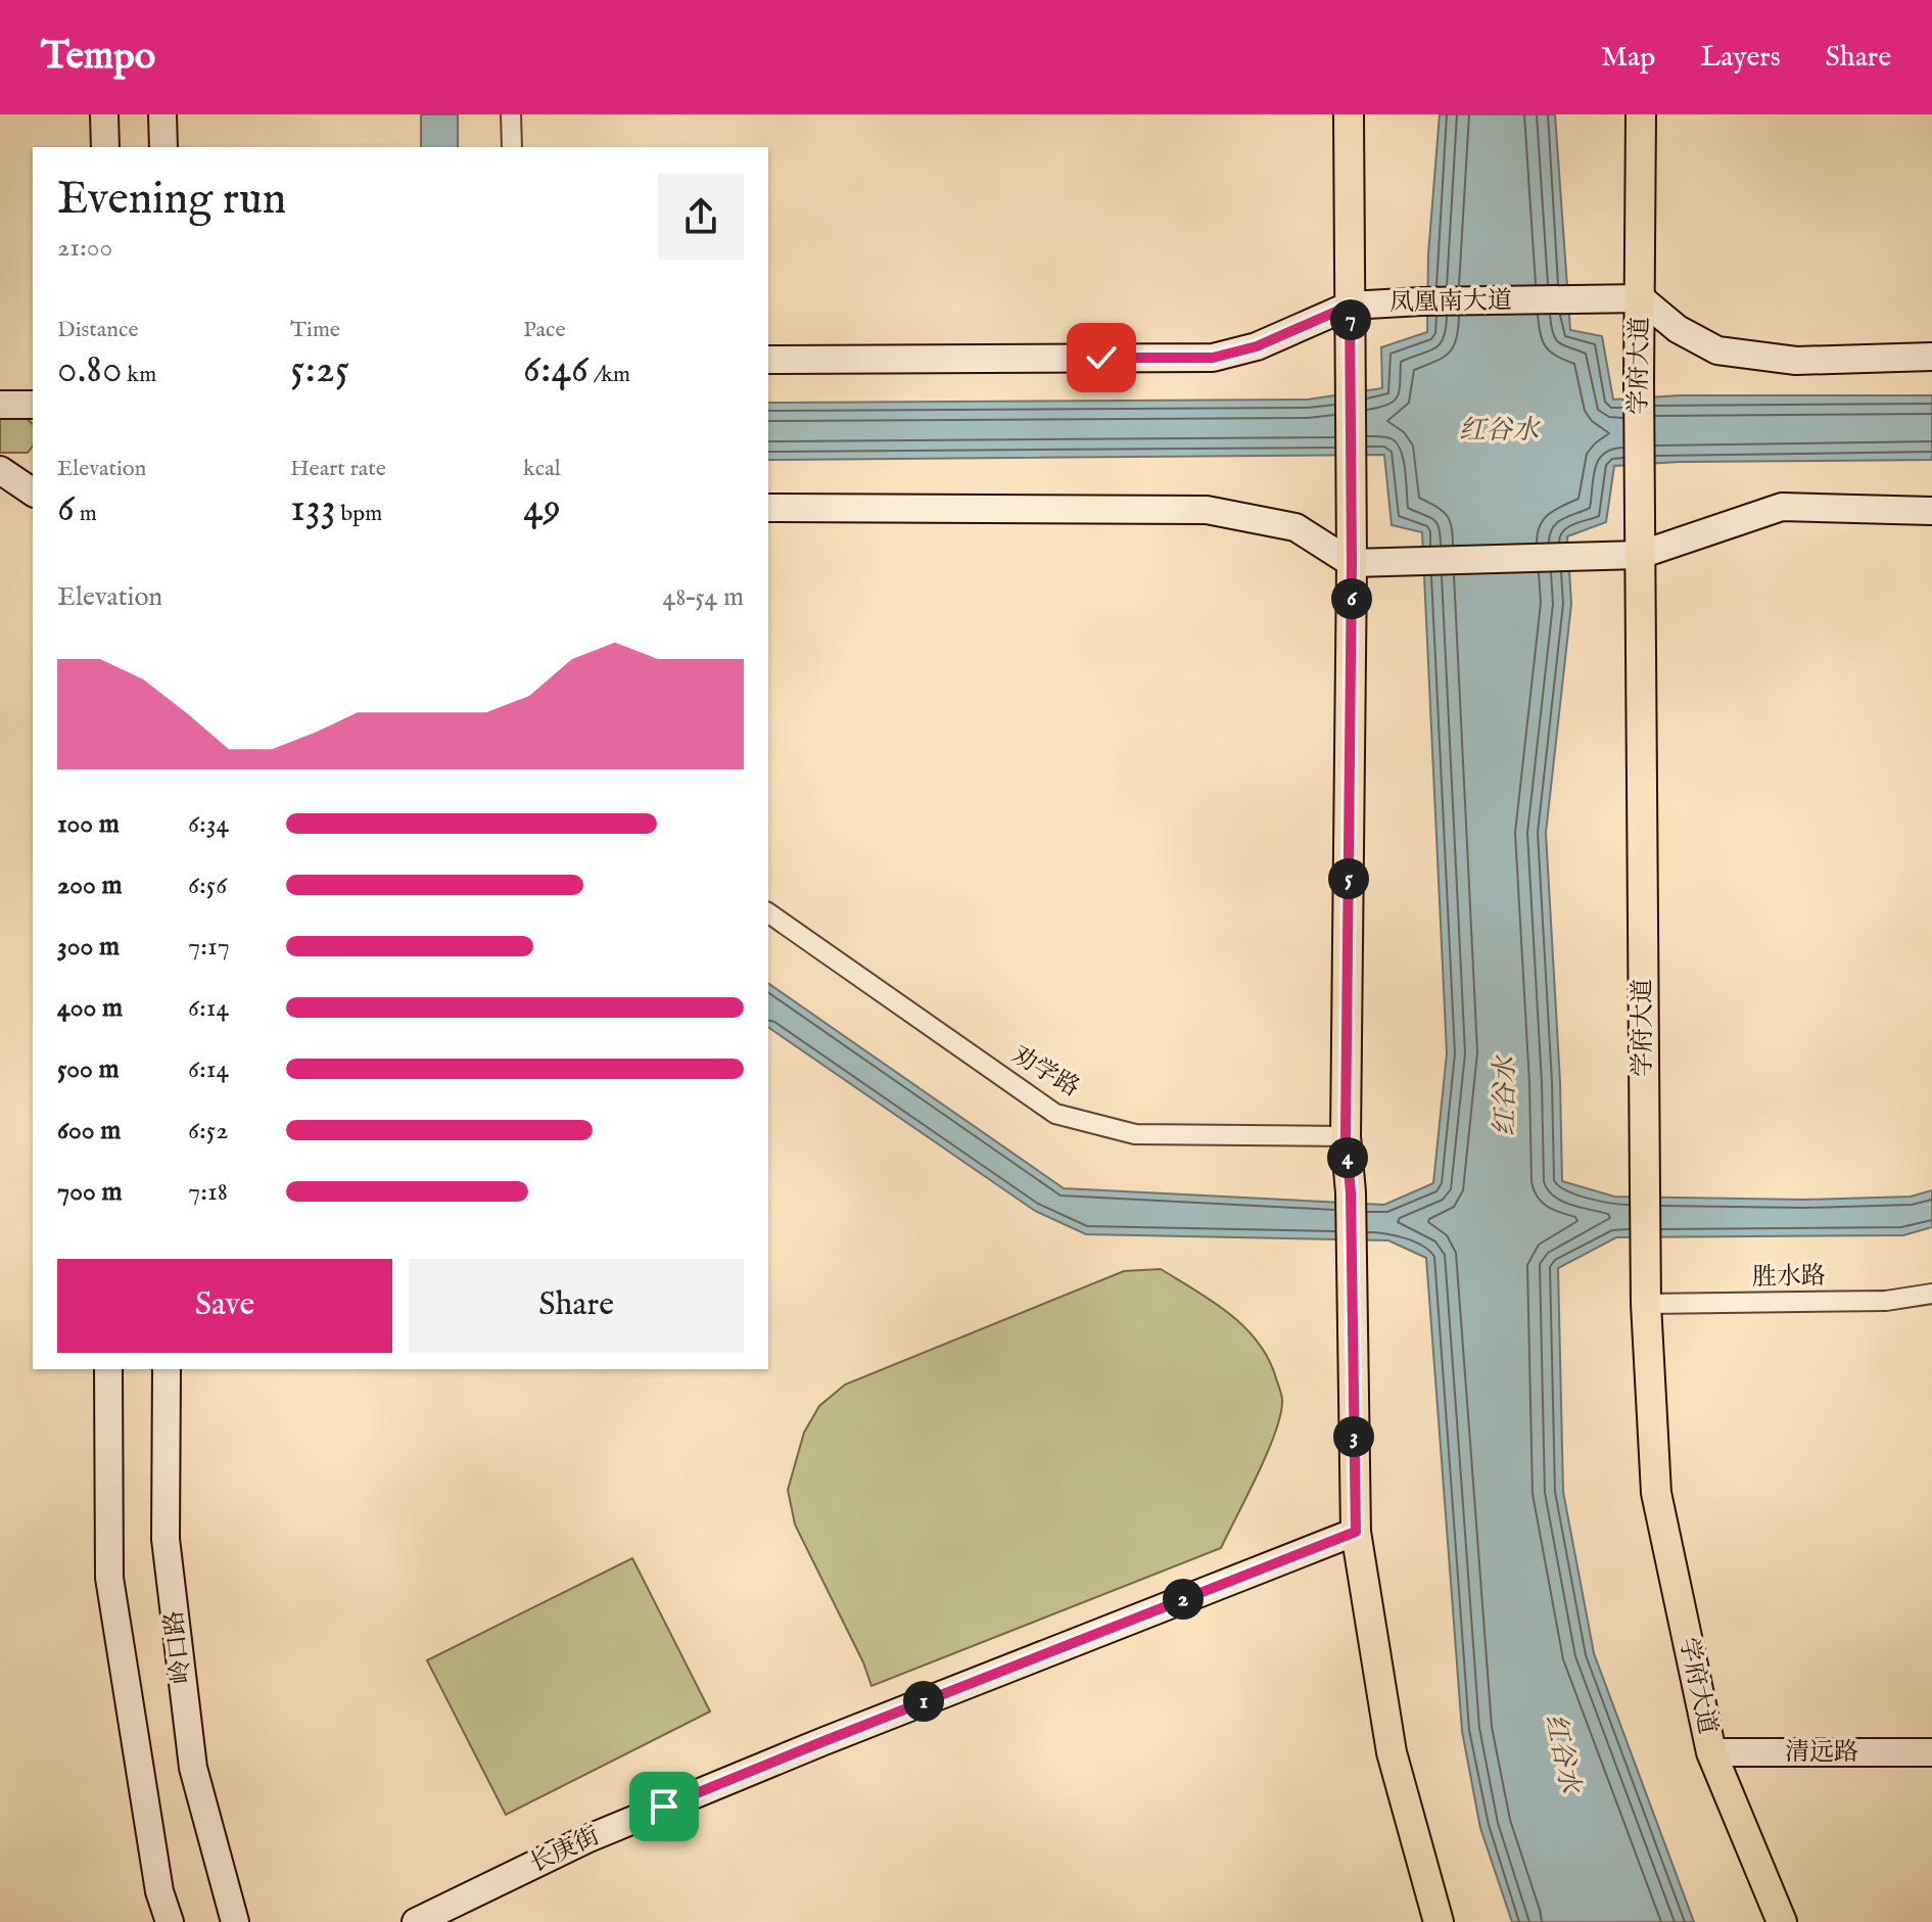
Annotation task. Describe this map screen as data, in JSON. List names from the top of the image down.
{
  "streets": {
    "main road": [
      "凤凰南大道",
      "学府大道",
      "岭口路",
      "清远路",
      "长庚街"
    ],
    "street": ["劝学路", "胜水路"]
  },
  "crossings": [
    ["凤凰南大道", "学府大道"],
    ["学府大道", "胜水路"],
    ["学府大道", "清远路"]
  ],
  "water": ["红谷水"],
  "page": {
    "header": "Tempo",
    "nav": ["Map", "Layers", "Share"],
    "heading": ["Evening run", "21:00"],
    "stats": [
      ["Distance", "0.80 km"],
      ["Time", "5:25"],
      ["Pace", "6:46 /km"],
      ["Elevation", "6 m"],
      ["Heart rate", "133 bpm"],
      ["kcal", "49"]
    ],
    "pins": [
      "7",
      "6",
      "5",
      "4",
      "3",
      "2",
      "1"
    ],
    "chart": ["Elevation", "48–54 m"],
    "list": [
      {
        "name": "100 m",
        "note": "6:34"
      },
      {
        "name": "200 m",
        "note": "6:56"
      },
      {
        "name": "300 m",
        "note": "7:17"
      },
      {
        "name": "400 m",
        "note": "6:14"
      },
      {
        "name": "500 m",
        "note": "6:14"
      },
      {
        "name": "600 m",
        "note": "6:52"
      },
      {
        "name": "700 m",
        "note": "7:18"
      }
    ],
    "buttons": ["Save", "Share"]
  }
}
